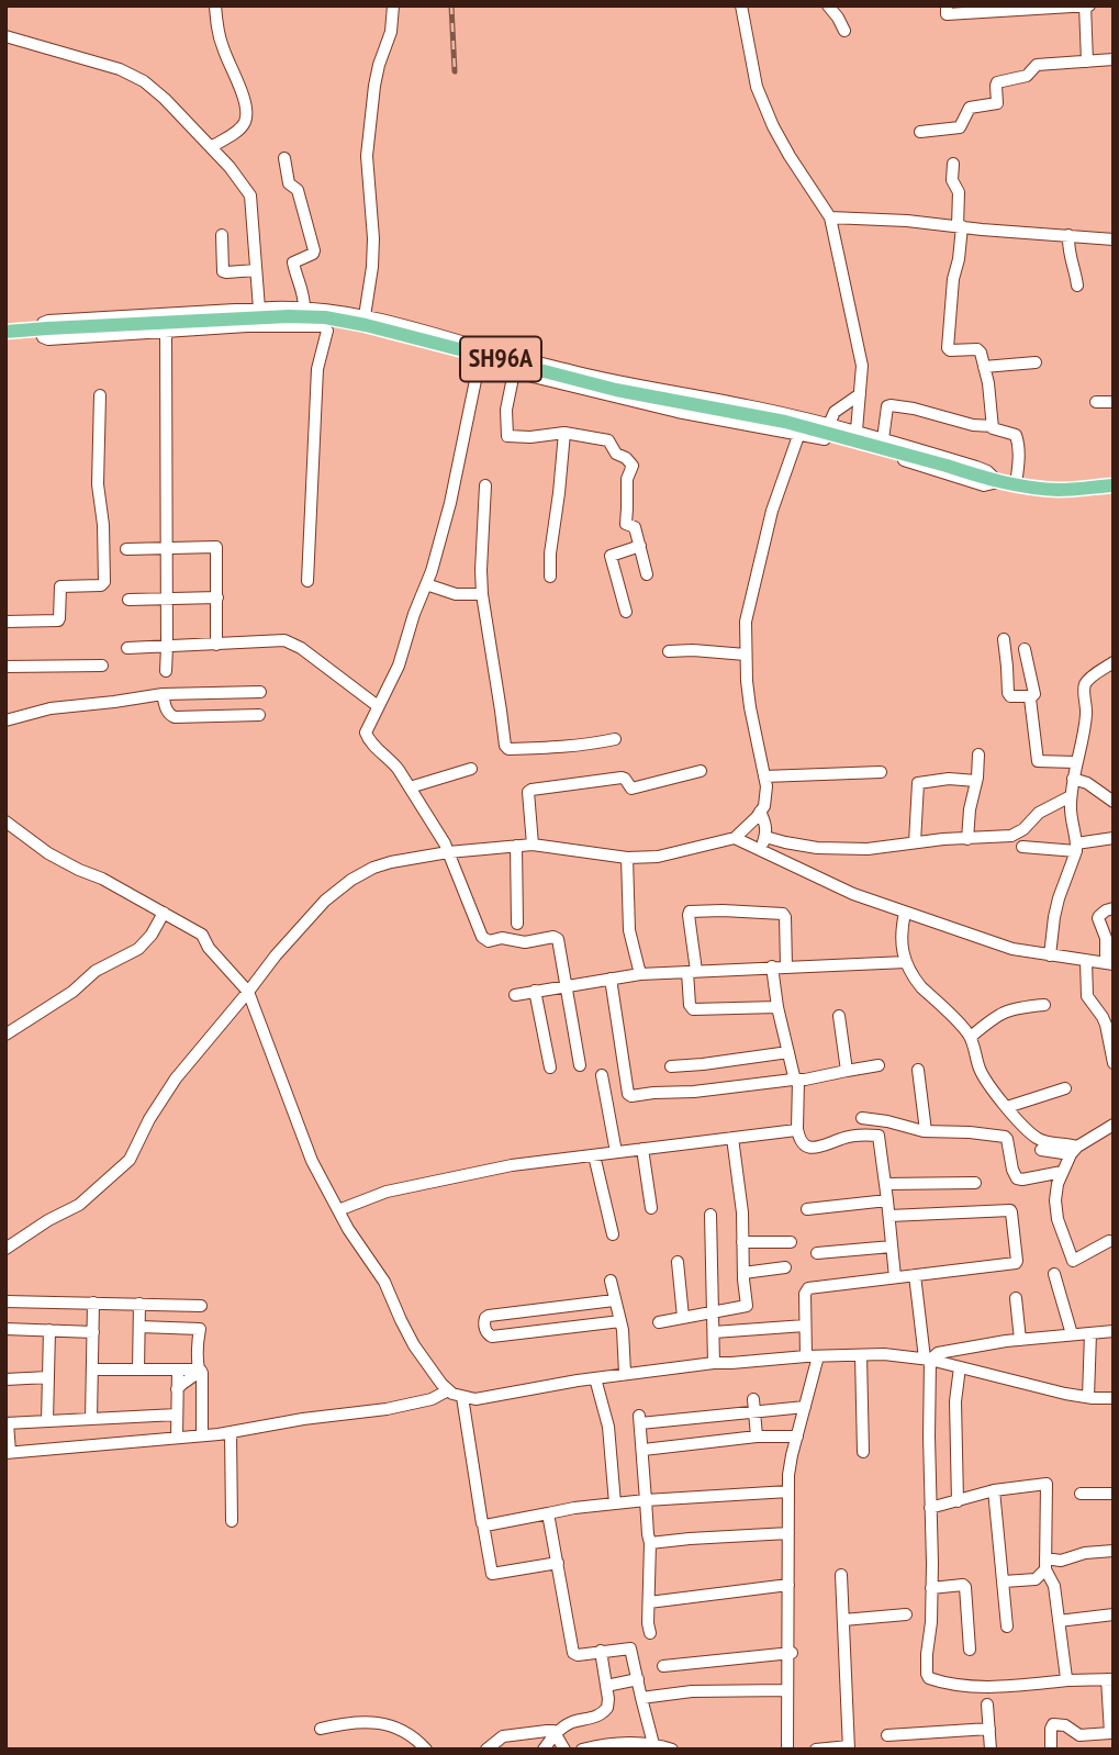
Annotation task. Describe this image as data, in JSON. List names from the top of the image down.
{
  "streets": {
    "main road": ["SH96A"]
  }
}
